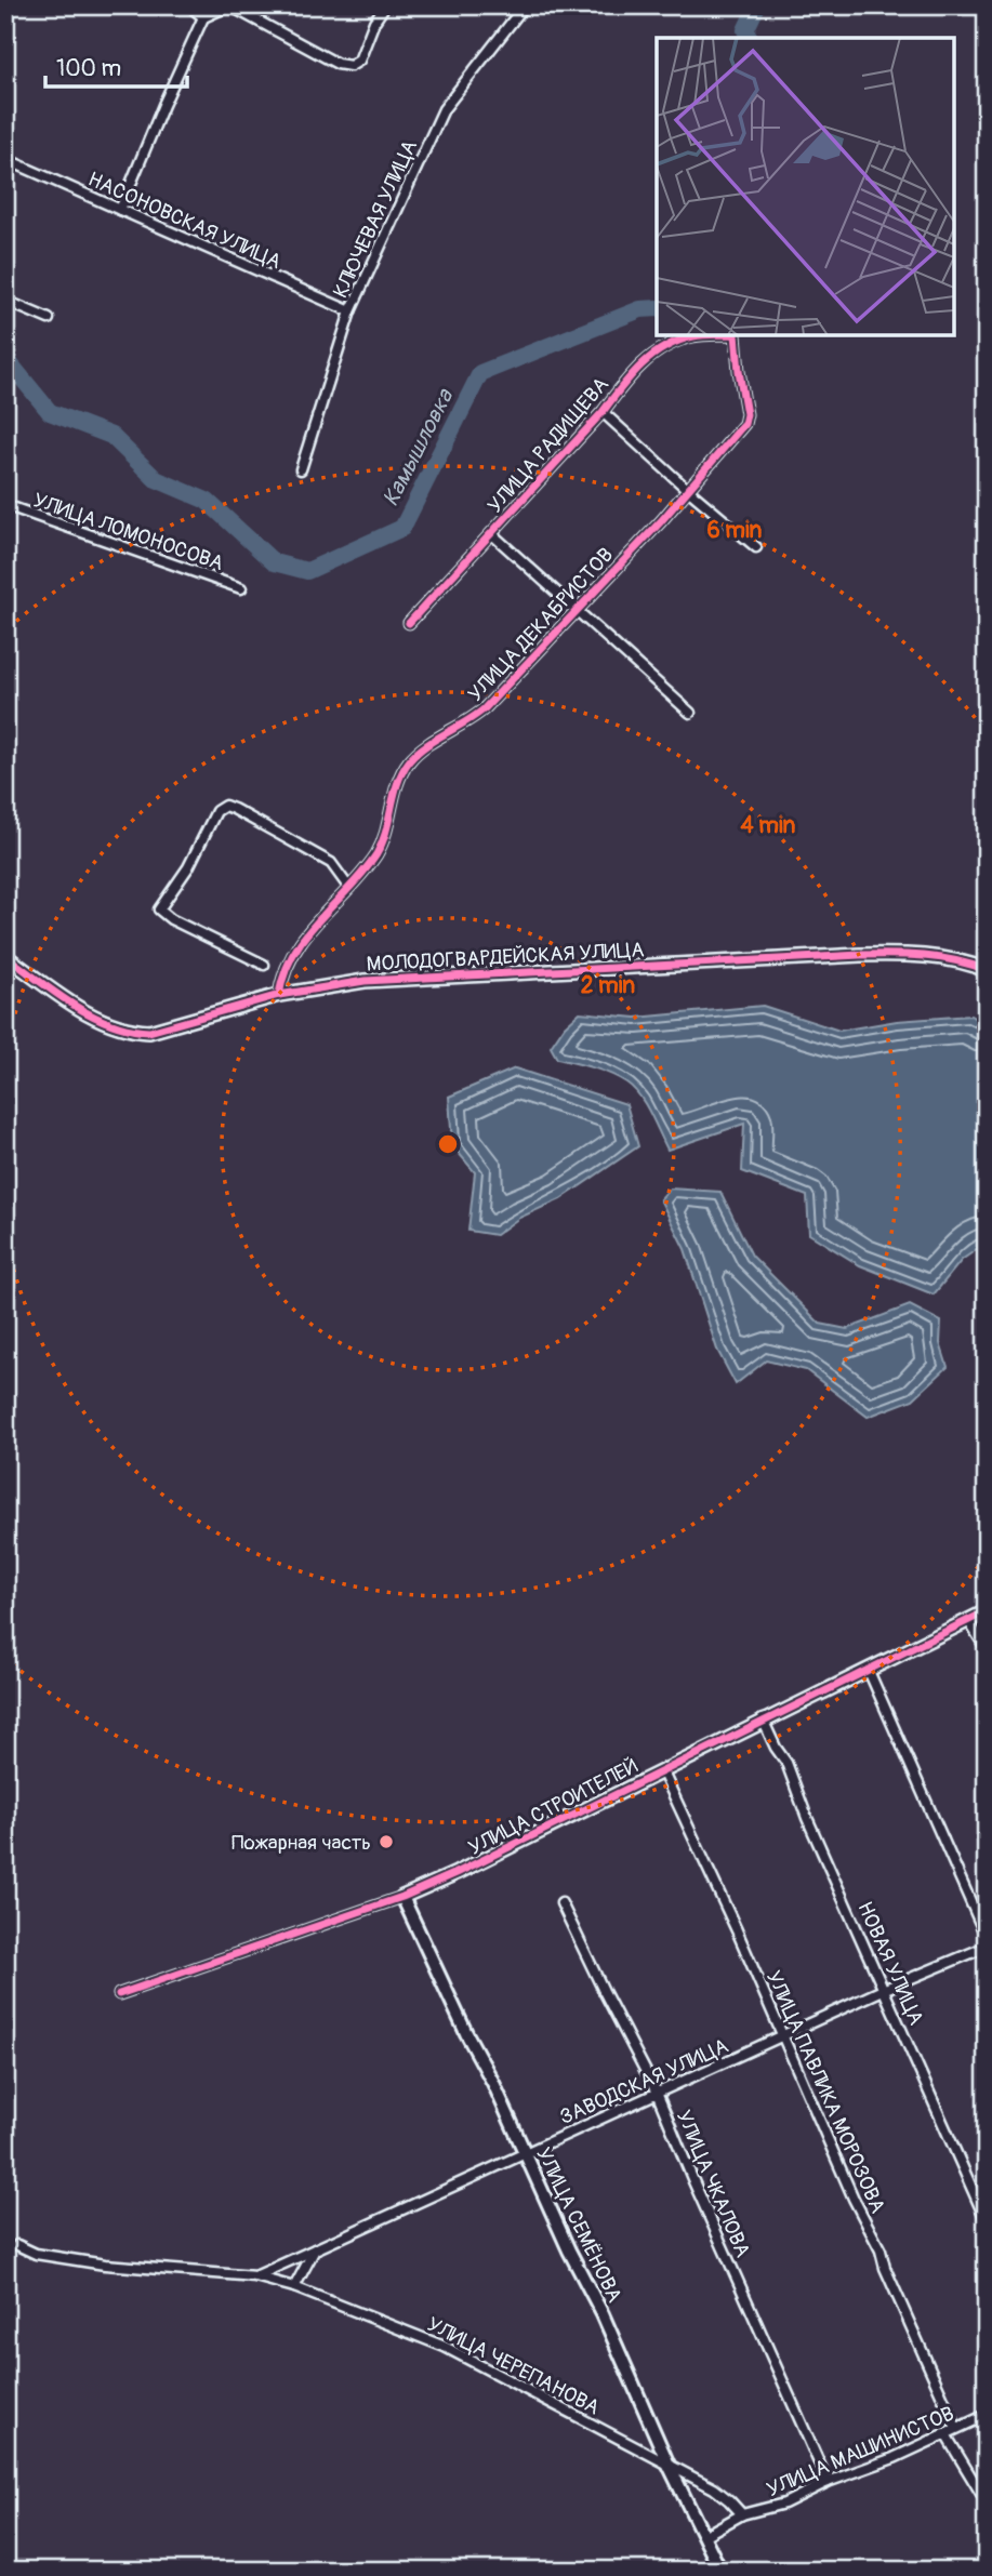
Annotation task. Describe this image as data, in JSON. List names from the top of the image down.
{
  "streets": {
    "street": [
      "КЛЮЧЕВАЯ УЛИЦА",
      "НАСОНОВСКАЯ УЛИЦА",
      "УЛИЦА РАДИЩЕВА",
      "УЛИЦА ЛОМОНОСОВА",
      "УЛИЦА ДЕКАБРИСТОВ",
      "МОЛОДОГВАРДЕЙСКАЯ УЛИЦА",
      "УЛИЦА СТРОИТЕЛЕЙ",
      "НОВАЯ УЛИЦА",
      "ЗАВОДСКАЯ УЛИЦА",
      "УЛИЦА ПАВЛИКА МОРОЗОВА",
      "УЛИЦА ЧКАЛОВА",
      "УЛИЦА СЕМЁНОВА",
      "УЛИЦА ЧЕРЕПАНОВА",
      "УЛИЦА МАШИНИСТОВ"
    ]
  },
  "crossings": [
    ["КЛЮЧЕВАЯ УЛИЦА", "НАСОНОВСКАЯ УЛИЦА"],
    ["УЛИЦА ДЕКАБРИСТОВ", "МОЛОДОГВАРДЕЙСКАЯ УЛИЦА"],
    ["УЛИЦА СТРОИТЕЛЕЙ", "НОВАЯ УЛИЦА"],
    ["УЛИЦА СТРОИТЕЛЕЙ", "УЛИЦА ПАВЛИКА МОРОЗОВА"],
    ["УЛИЦА СТРОИТЕЛЕЙ", "УЛИЦА СЕМЁНОВА"],
    ["НОВАЯ УЛИЦА", "ЗАВОДСКАЯ УЛИЦА"],
    ["ЗАВОДСКАЯ УЛИЦА", "УЛИЦА ПАВЛИКА МОРОЗОВА"],
    ["ЗАВОДСКАЯ УЛИЦА", "УЛИЦА ЧКАЛОВА"],
    ["ЗАВОДСКАЯ УЛИЦА", "УЛИЦА СЕМЁНОВА"],
    ["ЗАВОДСКАЯ УЛИЦА", "УЛИЦА ЧЕРЕПАНОВА"],
    ["УЛИЦА ПАВЛИКА МОРОЗОВА", "УЛИЦА МАШИНИСТОВ"],
    ["УЛИЦА ЧКАЛОВА", "УЛИЦА МАШИНИСТОВ"],
    ["УЛИЦА СЕМЁНОВА", "УЛИЦА ЧЕРЕПАНОВА"],
    ["УЛИЦА СЕМЁНОВА", "УЛИЦА МАШИНИСТОВ"],
    ["УЛИЦА ЧЕРЕПАНОВА", "УЛИЦА МАШИНИСТОВ"]
  ],
  "water": ["Камышловка"],
  "places": ["Пожарная часть"],
  "scale_bar": "100 m",
  "rings": ["6 min", "4 min", "2 min"]
}
